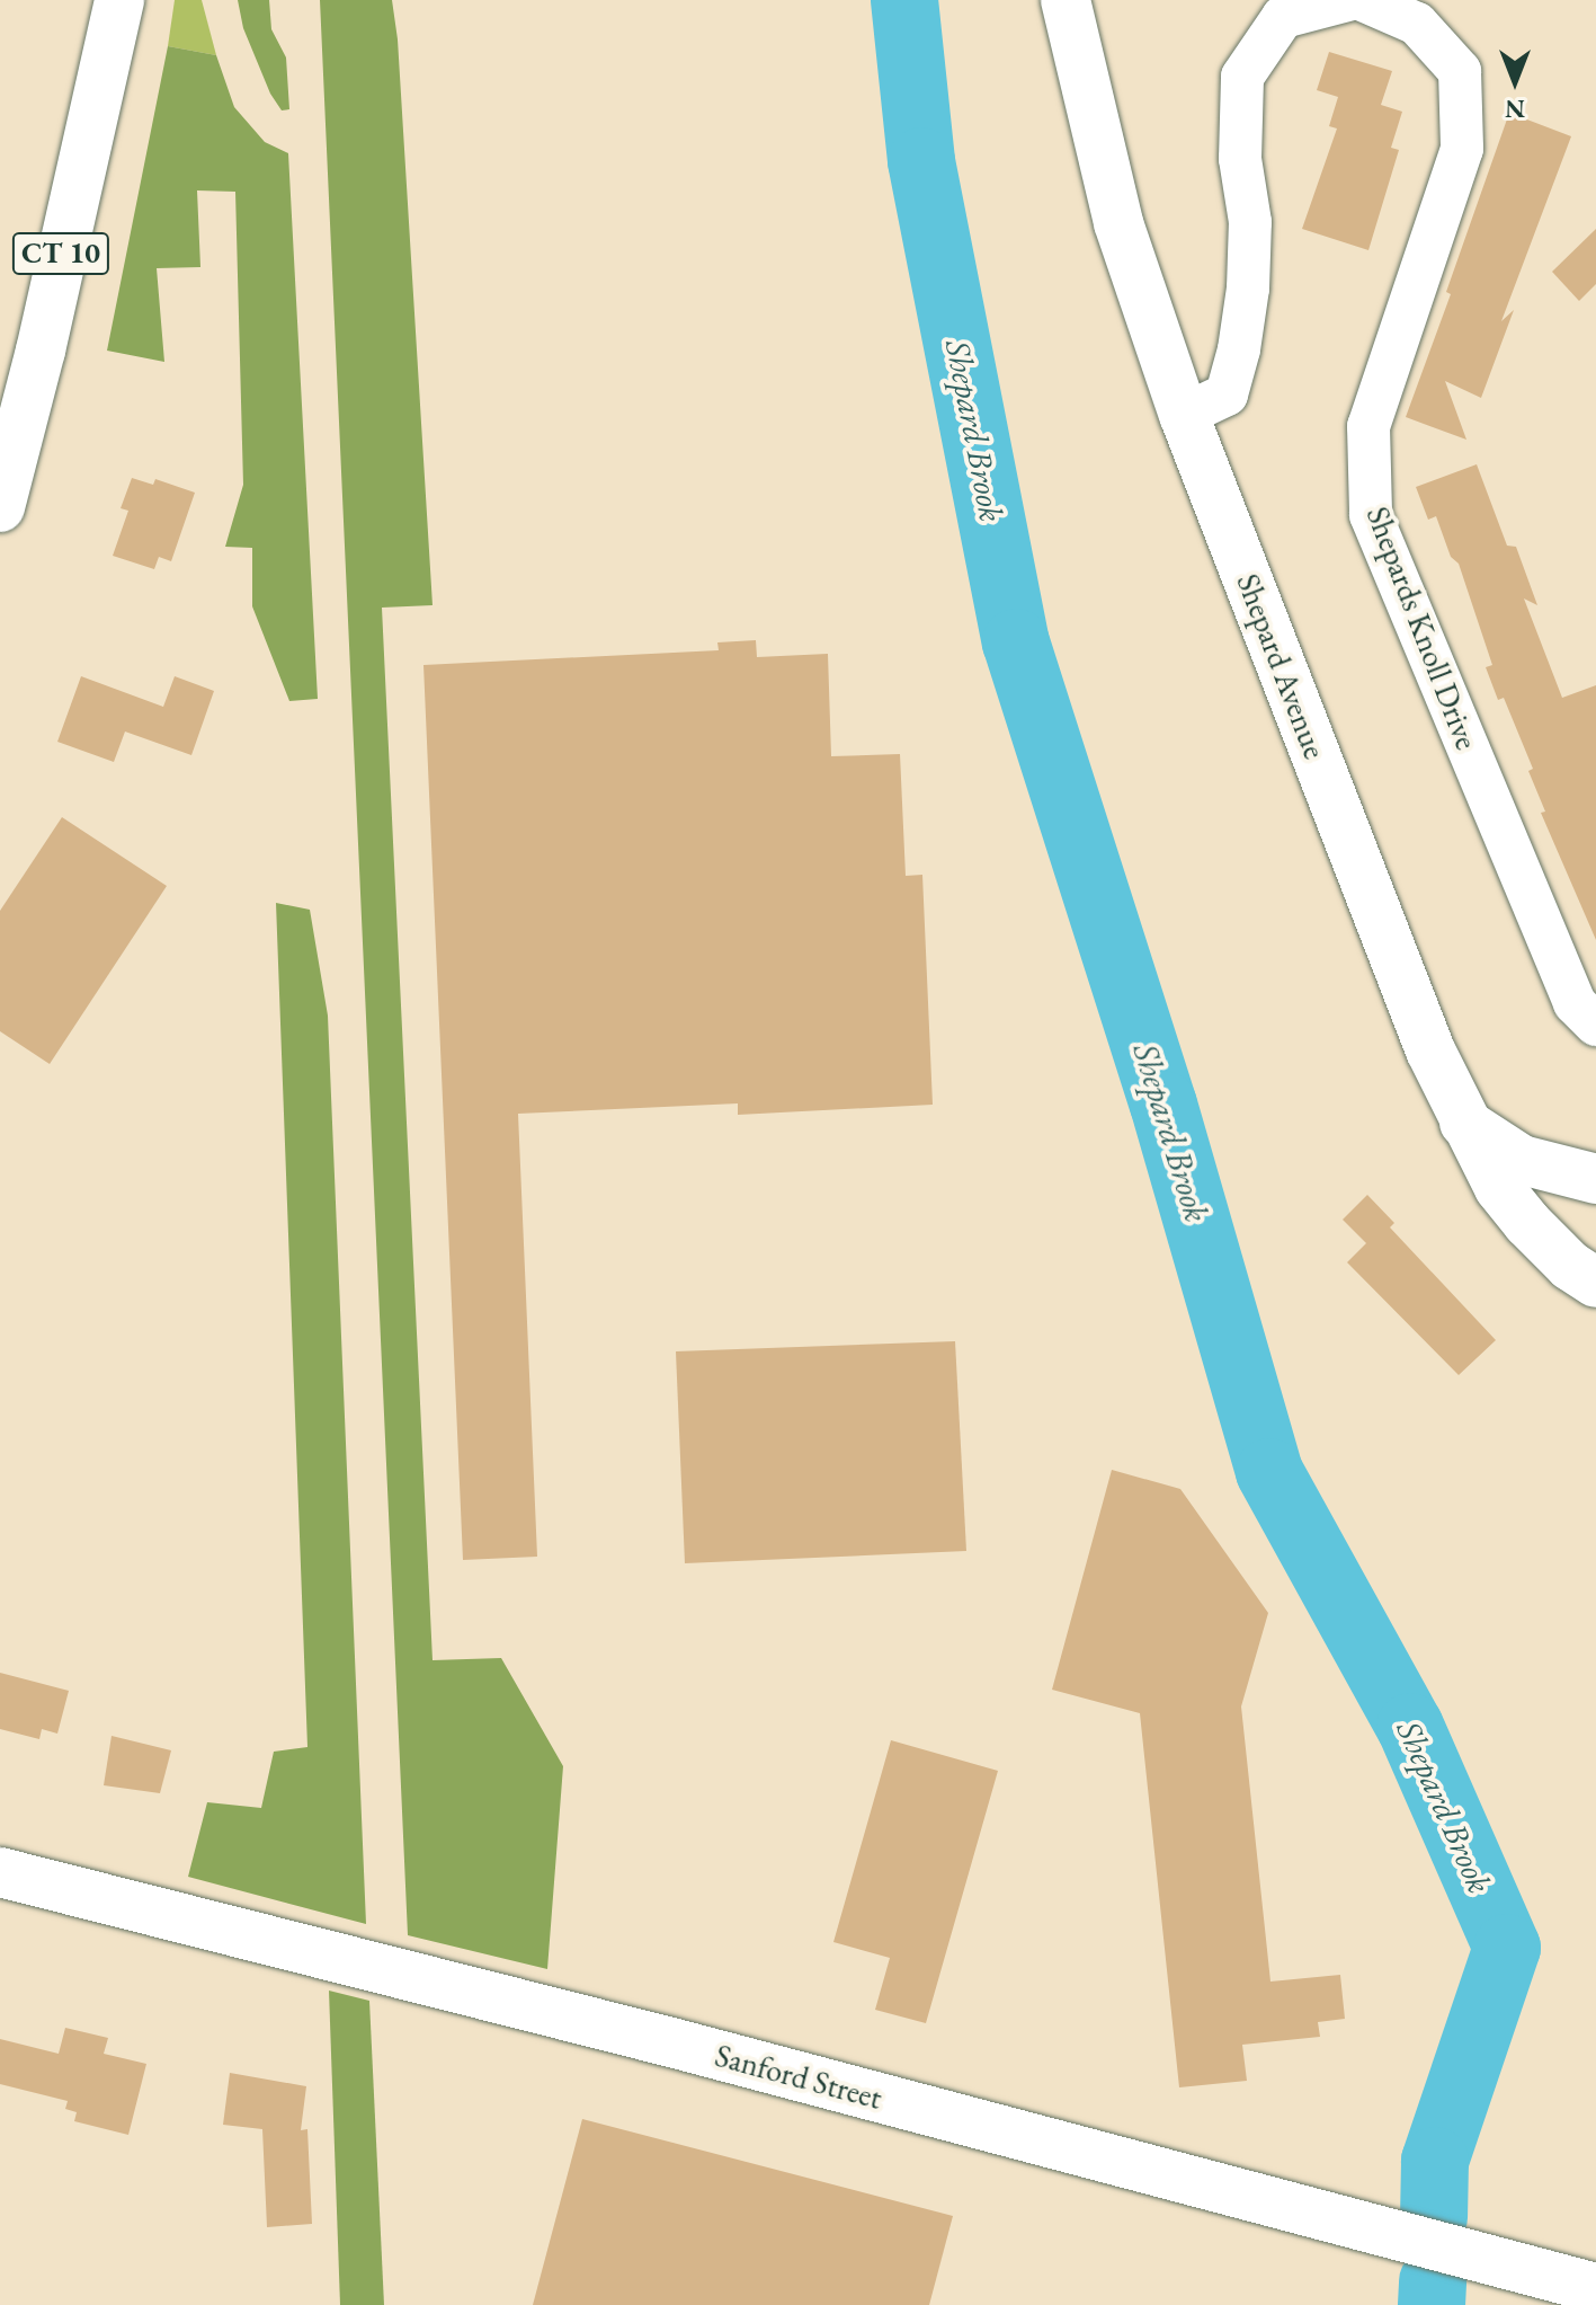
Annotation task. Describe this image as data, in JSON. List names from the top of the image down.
{
  "streets": {
    "main road": ["CT 10", "Shepard Avenue", "Sanford Street"],
    "street": ["Shepards Knoll Drive"]
  },
  "water": ["Shepard Brook"],
  "north": "bottom"
}
